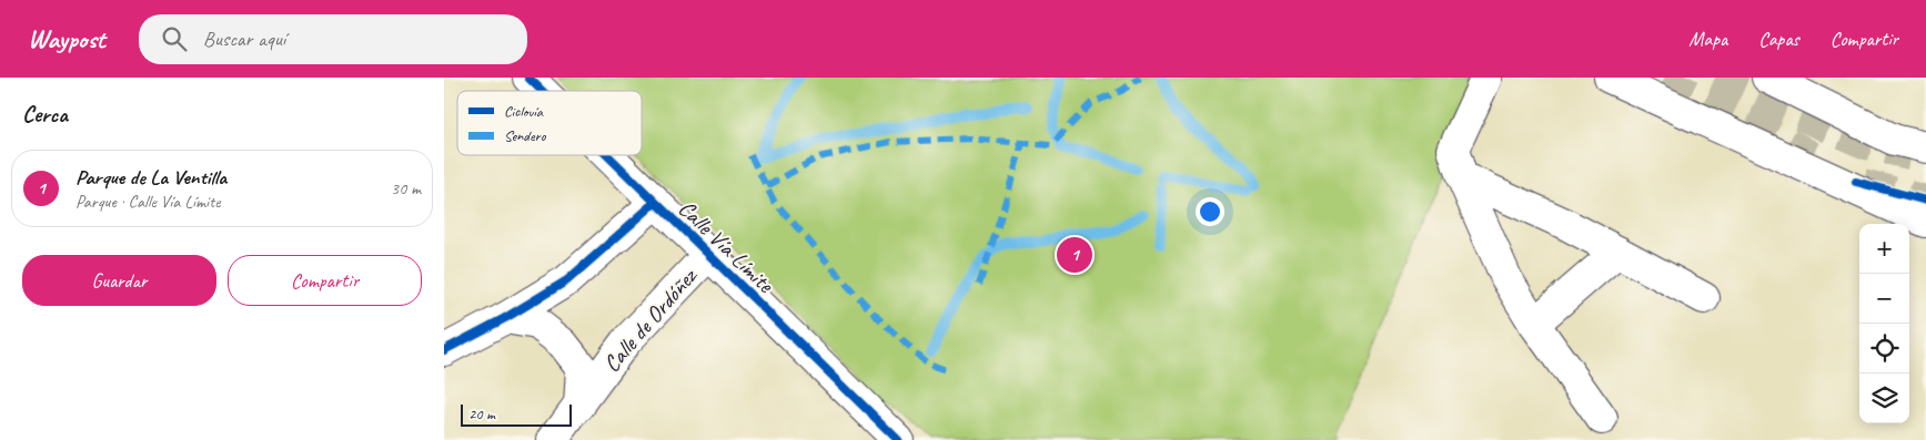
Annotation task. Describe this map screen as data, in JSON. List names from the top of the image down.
{
  "streets": {
    "street": ["Calle Vía Límite", "Calle de Ordóñez"]
  },
  "crossings": [
    ["Calle Vía Límite", "Calle de Ordóñez"]
  ],
  "legend": ["Ciclovía", "Sendero"],
  "scale_bar": "20 m",
  "page": {
    "header": "Waypost",
    "search": "Buscar aquí",
    "nav": ["Mapa", "Capas", "Compartir"],
    "heading": "Cerca",
    "list": [
      {
        "mark": "1",
        "name": "Parque de La Ventilla",
        "note": "Parque · Calle Vía Límite",
        "value": "30 m"
      }
    ],
    "map_buttons": ["+", "−"],
    "pins": "1",
    "buttons": ["Guardar", "Compartir"],
    "scale": "20 m"
  }
}
